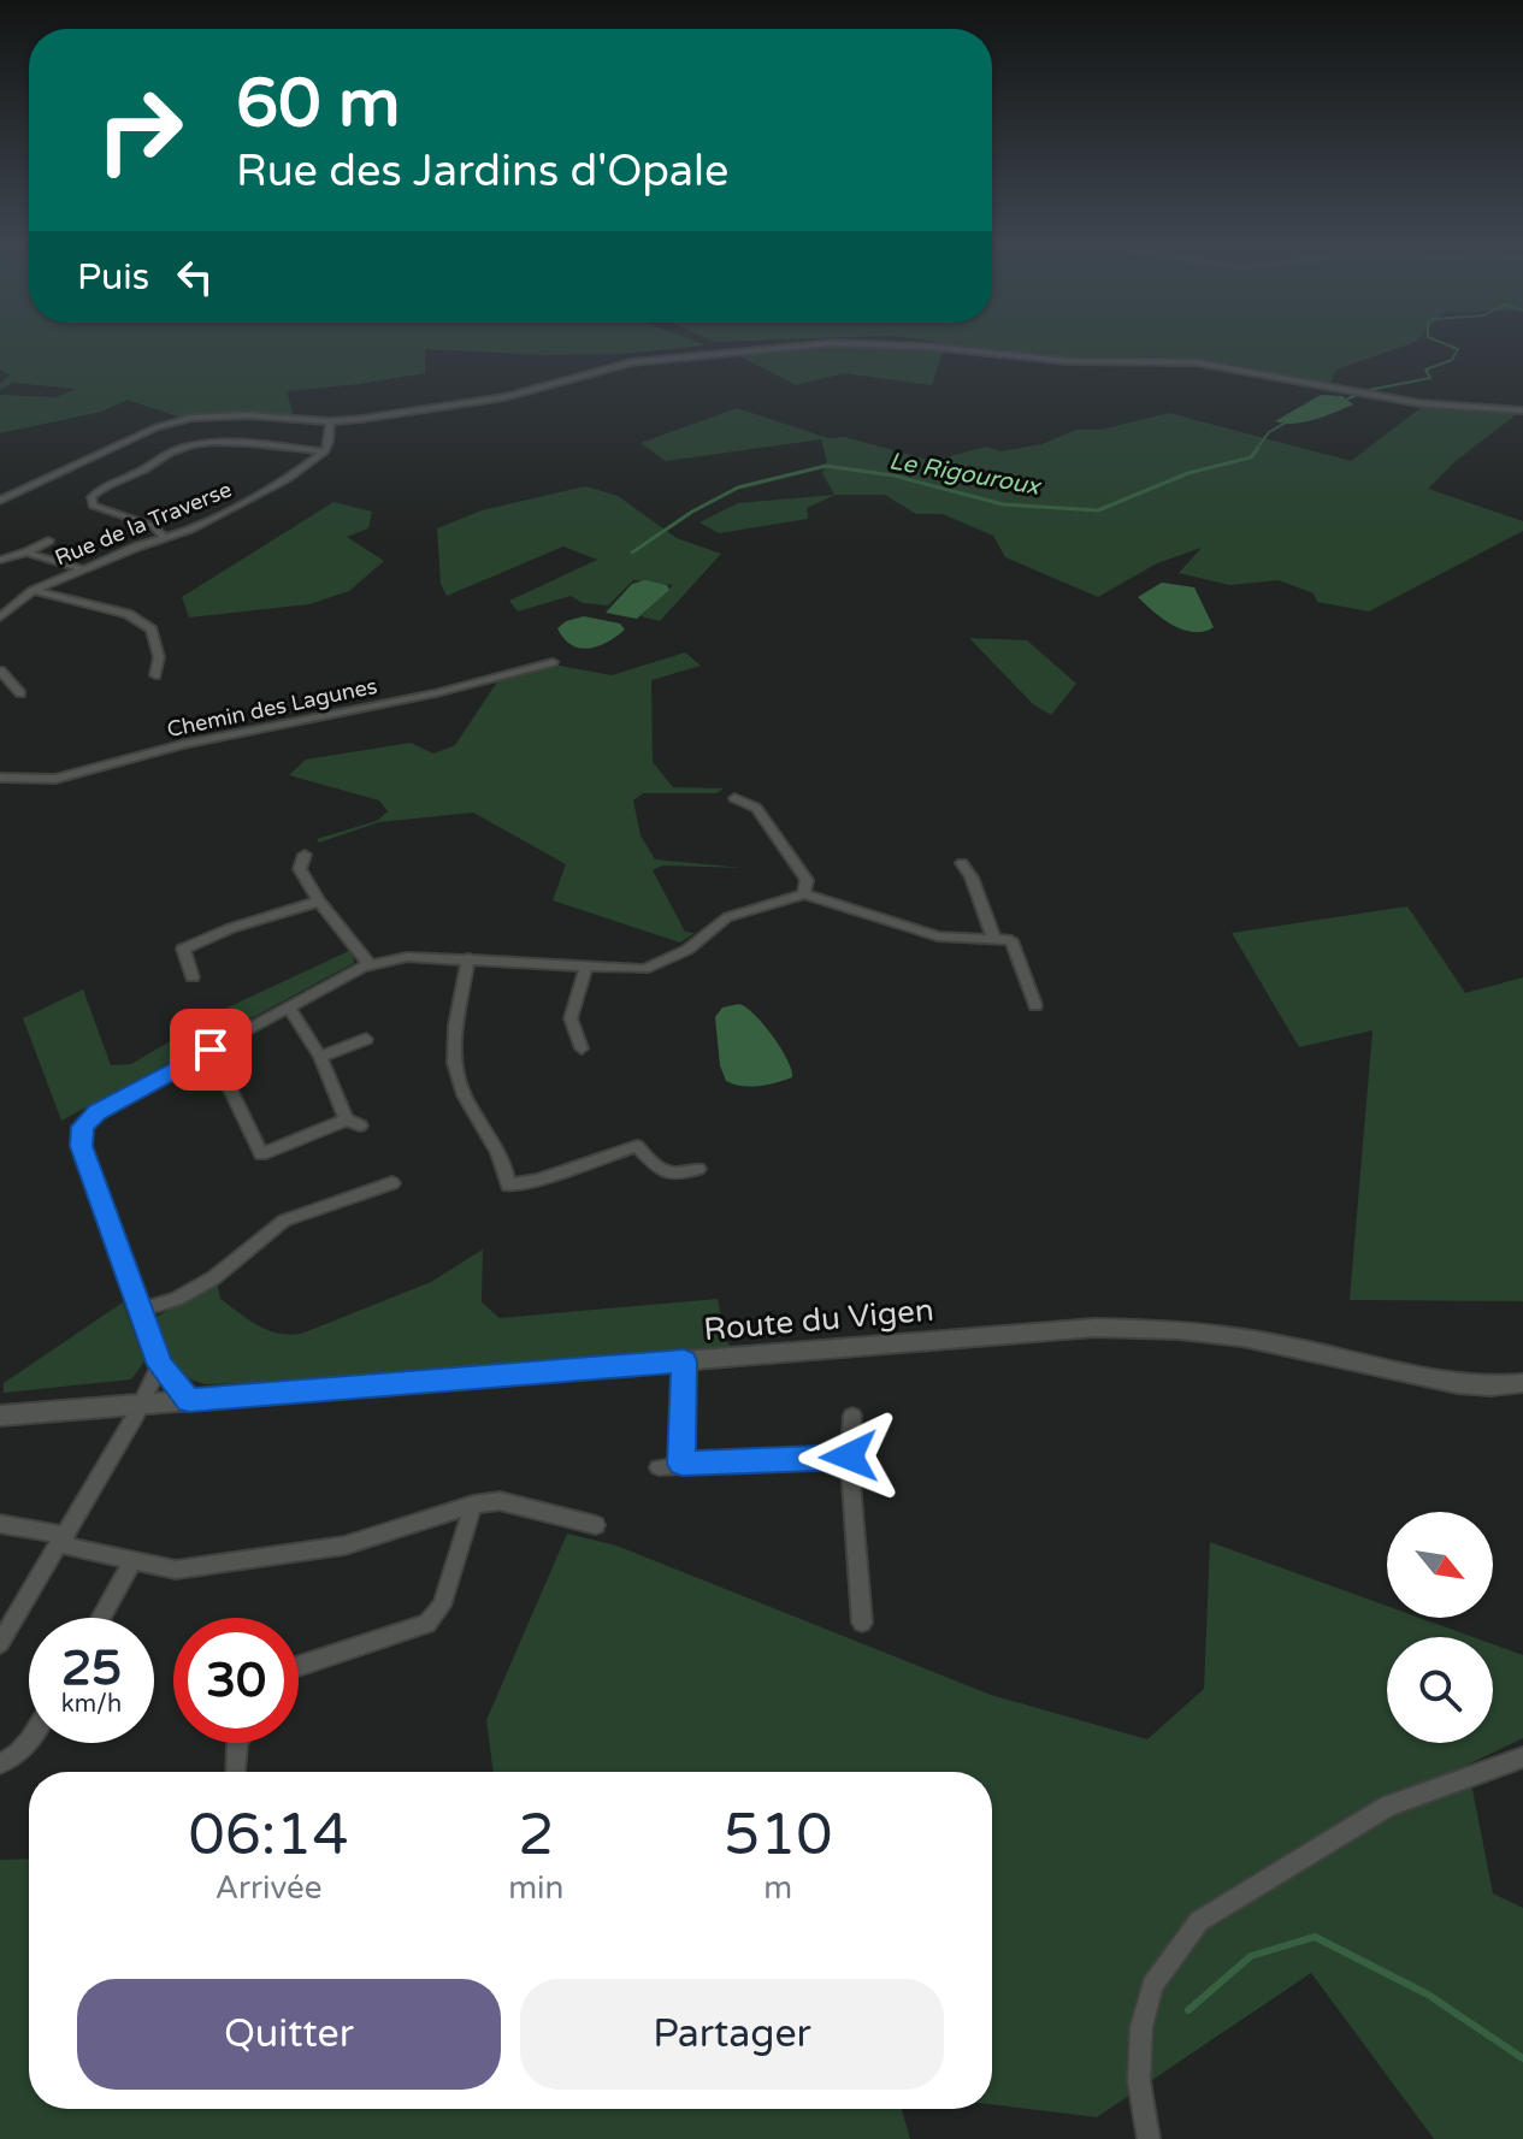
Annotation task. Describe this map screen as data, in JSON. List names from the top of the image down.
{
  "streets": {
    "street": ["Rue de la Traverse", "Chemin des Lagunes", "Route du Vigen"]
  },
  "water": ["Le Rigouroux"],
  "north": "bottom right",
  "page": {
    "turn": ["60 m", "Rue des Jardins d'Opale"],
    "then": "Puis",
    "speed": "25 km/h",
    "limit": "30",
    "eta": [
      "06:14",
      "Arrivée",
      "2",
      "min",
      "510",
      "m"
    ],
    "buttons": ["Quitter", "Partager"]
  }
}
